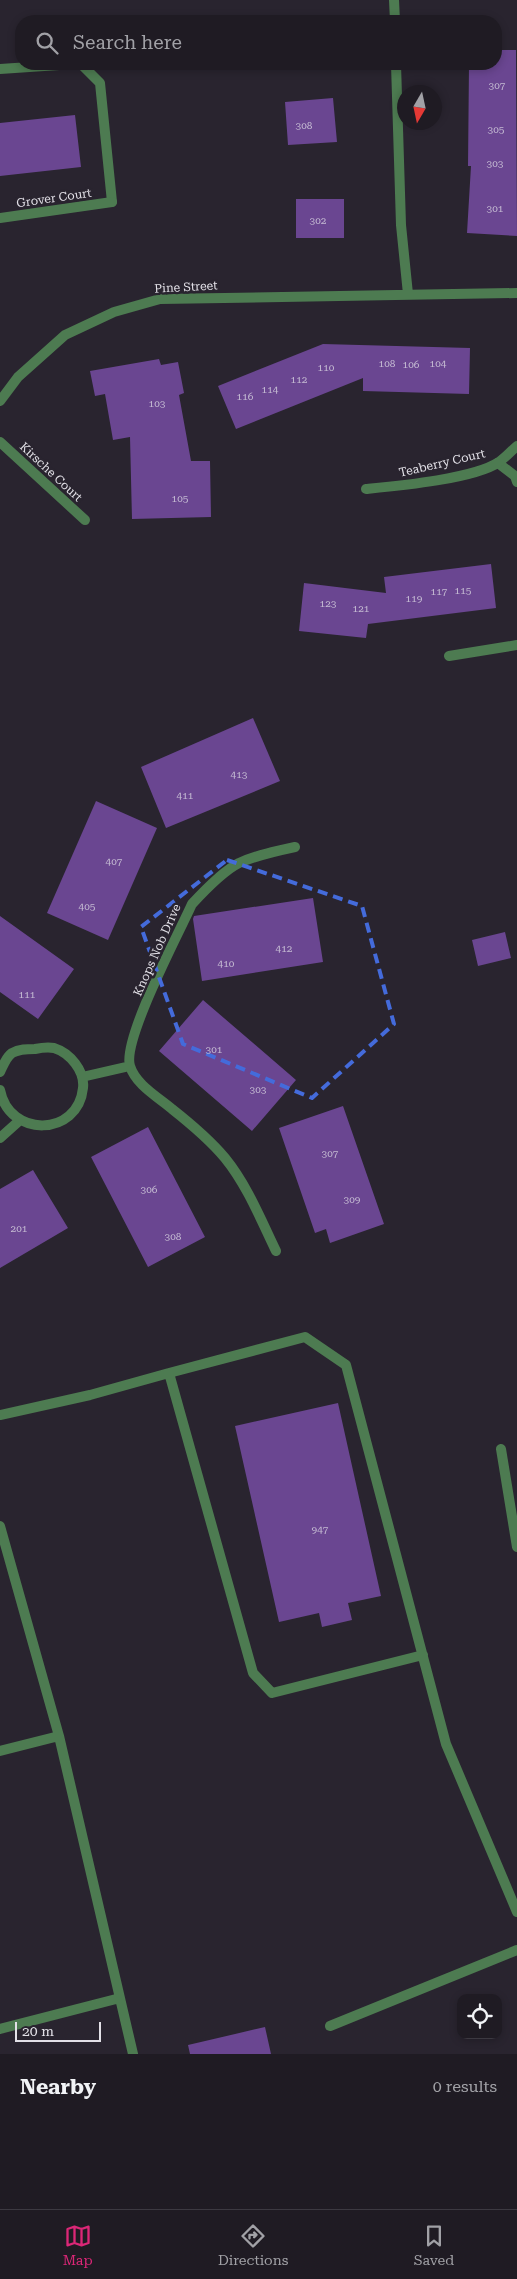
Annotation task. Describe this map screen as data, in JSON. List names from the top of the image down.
{
  "streets": {
    "street": [
      "Grover Court",
      "Pine Street",
      "Teaberry Court",
      "Kirsche Court",
      "Knops Nob Drive"
    ]
  },
  "house_numbers": [
    "307",
    "308",
    "305",
    "303",
    "301",
    "302",
    "108",
    "104",
    "106",
    "110",
    "112",
    "114",
    "116",
    "103",
    "105",
    "115",
    "117",
    "119",
    "123",
    "121",
    "413",
    "411",
    "407",
    "405",
    "412",
    "410",
    "111",
    "301",
    "303",
    "307",
    "306",
    "309",
    "201",
    "308",
    "947"
  ],
  "scale_bar": "20 m",
  "north": "bottom",
  "page": {
    "search": "Search here",
    "scale": "20 m",
    "heading": ["Nearby", "0 results"],
    "nav": ["Map", "Directions", "Saved"]
  }
}
